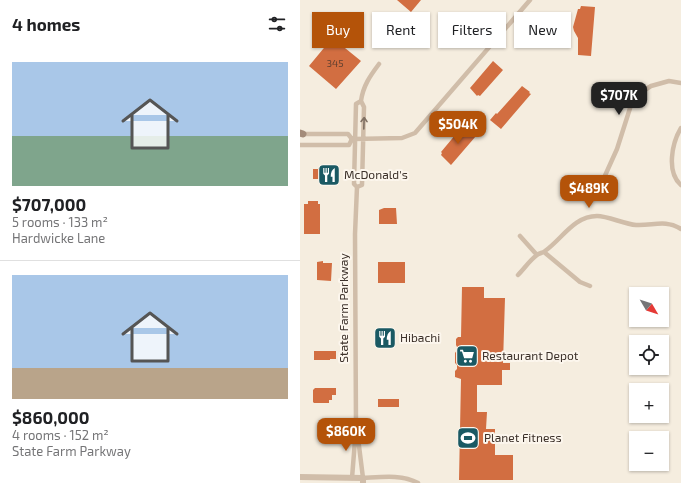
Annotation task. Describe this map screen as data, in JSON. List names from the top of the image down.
{
  "streets": {
    "street": ["State Farm Parkway"]
  },
  "places": {
    "restaurant": ["McDonald's", "Hibachi"],
    "supermarket": ["Restaurant Depot"],
    "sports": ["Planet Fitness"]
  },
  "house_numbers": ["345"],
  "north": "bottom right",
  "page": {
    "heading": "4 homes",
    "chip": [
      "Buy",
      "Rent",
      "Filters",
      "New"
    ],
    "list": [
      {
        "name": "$707,000",
        "note": "5 rooms · 133 m² · Hardwicke Lane"
      },
      {
        "name": "$860,000",
        "note": "4 rooms · 152 m² · State Farm Parkway"
      }
    ],
    "price": [
      "$707K",
      "$504K",
      "$489K",
      "$860K"
    ],
    "map_buttons": ["+", "−"]
  }
}
